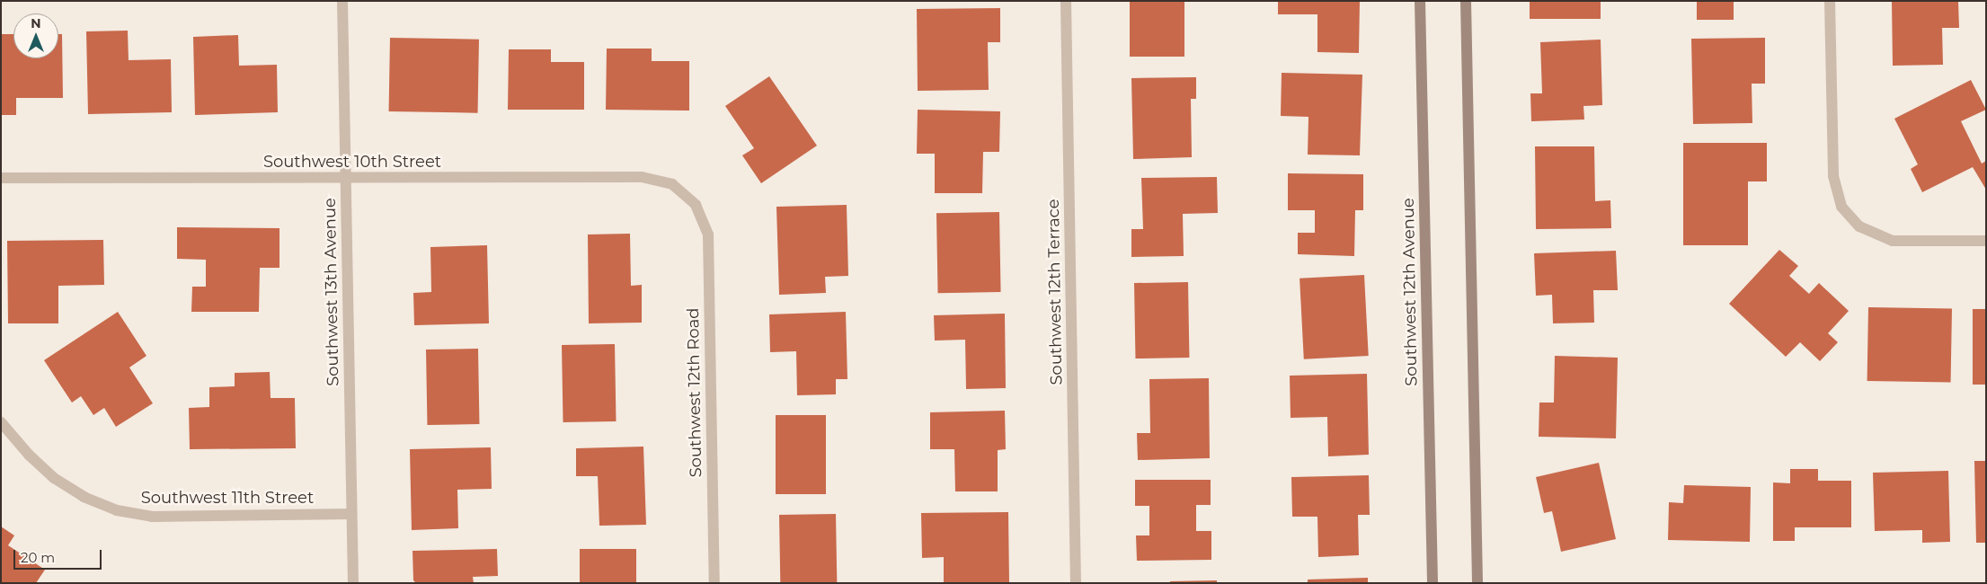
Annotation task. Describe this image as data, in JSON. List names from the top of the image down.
{
  "streets": {
    "street": [
      "Southwest 10th Street",
      "Southwest 13th Avenue",
      "Southwest 12th Terrace",
      "Southwest 12th Avenue",
      "Southwest 12th Road",
      "Southwest 11th Street"
    ]
  },
  "crossings": [
    ["Southwest 10th Street", "Southwest 13th Avenue"],
    ["Southwest 10th Street", "Southwest 12th Road"],
    ["Southwest 13th Avenue", "Southwest 11th Street"]
  ],
  "scale_bar": "20 m",
  "north": "top"
}
